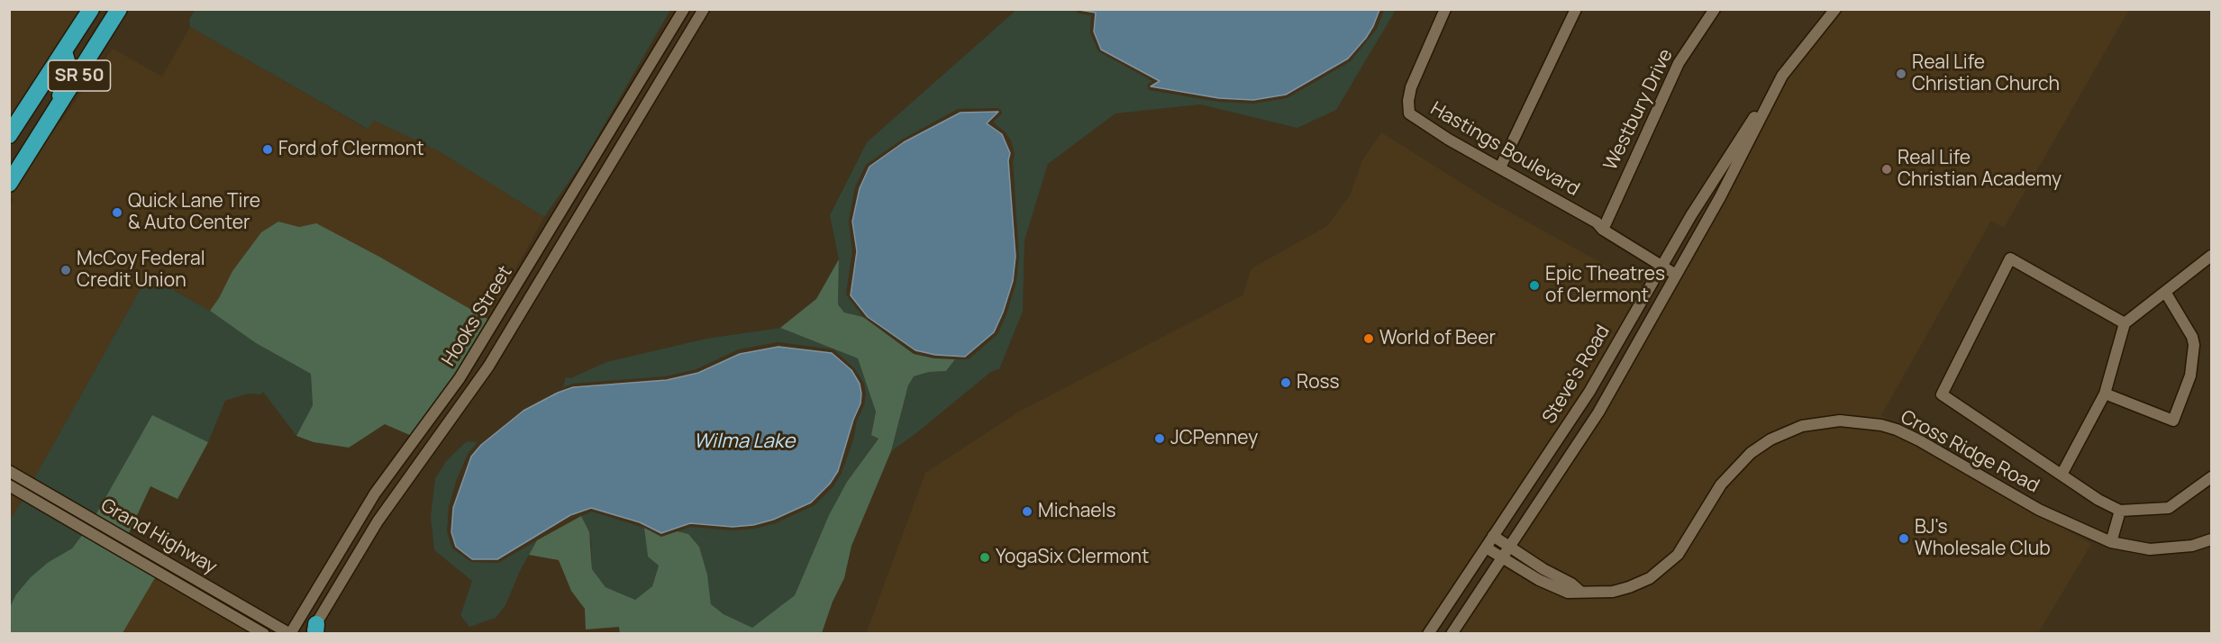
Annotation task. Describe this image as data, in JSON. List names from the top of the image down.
{
  "streets": {
    "highway": ["SR 50"],
    "street": [
      "Westbury Drive",
      "Hastings Boulevard",
      "Hooks Street",
      "Steve's Road",
      "Cross Ridge Road",
      "Grand Highway"
    ]
  },
  "crossings": [
    ["Westbury Drive", "Hastings Boulevard"],
    ["Hastings Boulevard", "Steve's Road"],
    ["Hooks Street", "Grand Highway"],
    ["Steve's Road", "Cross Ridge Road"]
  ],
  "water": ["Wilma Lake"],
  "places": [
    "Real Life Christian Church",
    "Ford of Clermont",
    "Real Life Christian Academy",
    "Quick Lane Tire & Auto Center",
    "McCoy Federal Credit Union",
    "Epic Theatres of Clermont",
    "World of Beer",
    "Ross",
    "JCPenney",
    "Michaels",
    "BJ's Wholesale Club",
    "YogaSix Clermont"
  ]
}
